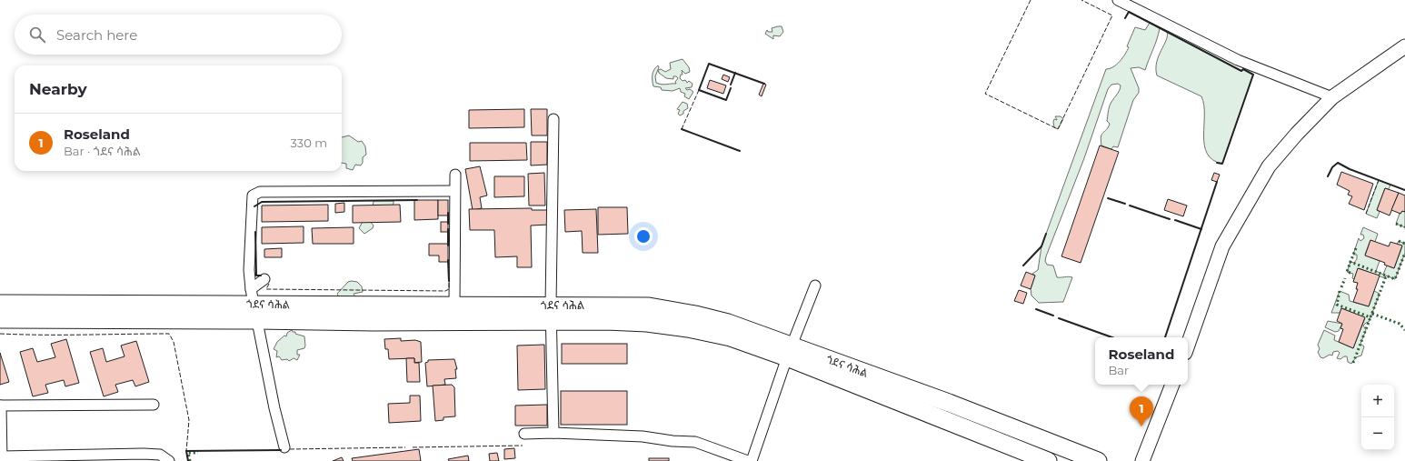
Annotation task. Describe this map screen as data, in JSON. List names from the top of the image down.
{
  "streets": {
    "highway": ["ጎደና ሳሕል"]
  },
  "page": {
    "search": "Search here",
    "heading": "Nearby",
    "list": [
      {
        "mark": "1",
        "name": "Roseland",
        "note": "Bar · ጎደና ሳሕል",
        "value": "330 m"
      }
    ],
    "popup": ["Roseland", "Bar"],
    "map_buttons": ["+", "−"],
    "pins": "1"
  }
}
